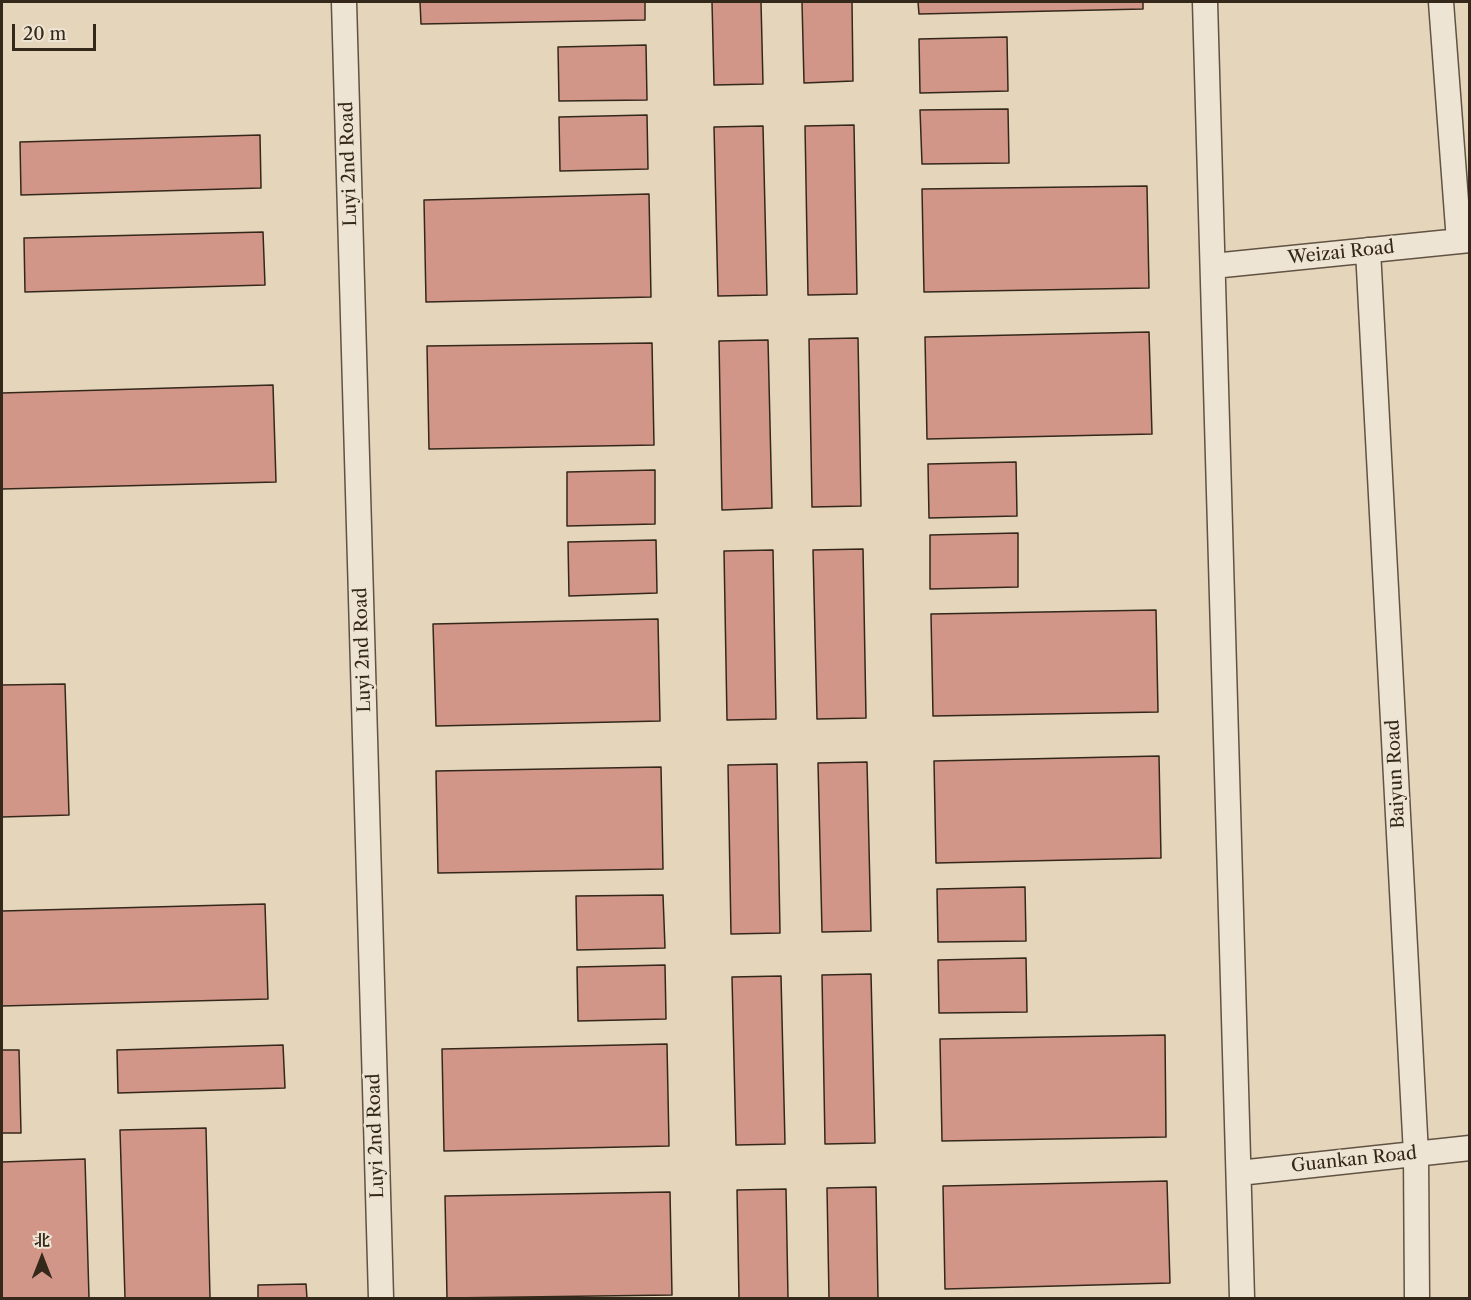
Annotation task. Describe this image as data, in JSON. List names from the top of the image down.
{
  "streets": {
    "street": [
      "Luyi 2nd Road",
      "Weizai Road",
      "Baiyun Road",
      "Guankan Road"
    ]
  },
  "crossings": [
    ["Weizai Road", "Baiyun Road"],
    ["Baiyun Road", "Guankan Road"]
  ],
  "scale_bar": "20 m",
  "north": "top"
}
